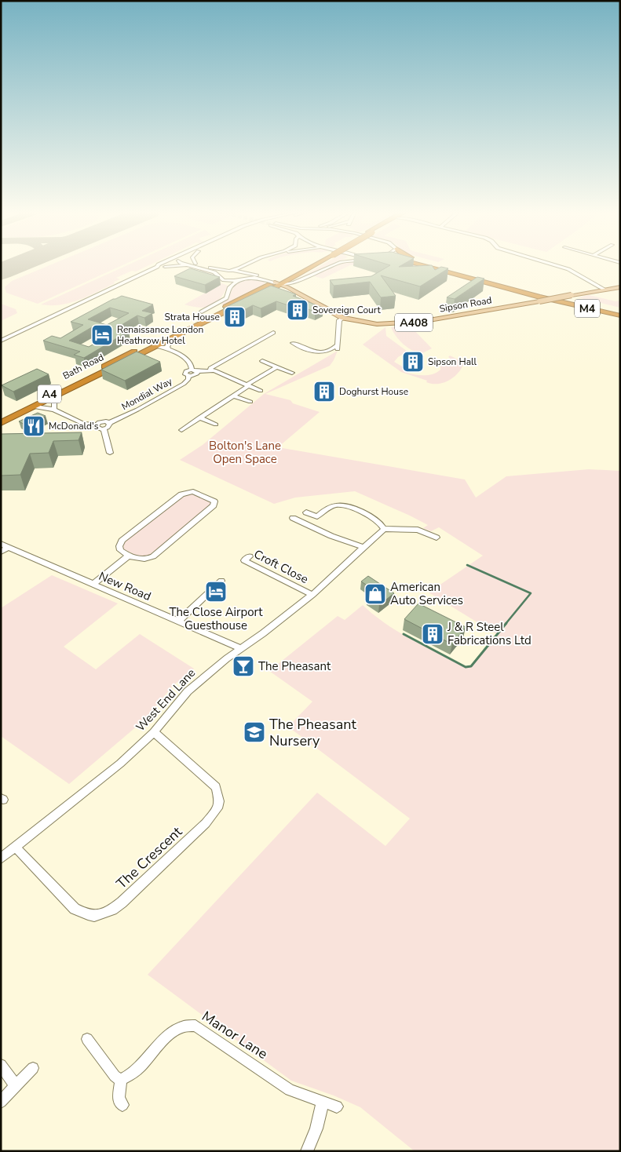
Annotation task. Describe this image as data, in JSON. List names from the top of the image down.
{
  "streets": {
    "highway": ["M4", "Bath Road", "A4"],
    "main road": ["Sipson Road", "A408"],
    "street": [
      "Mondial Way",
      "Croft Close",
      "New Road",
      "West End Lane",
      "The Crescent",
      "Manor Lane"
    ]
  },
  "crossings": [
    ["Sipson Road", "Bath Road"],
    ["Croft Close", "West End Lane"],
    ["New Road", "West End Lane"],
    ["West End Lane", "The Crescent"]
  ],
  "parks": ["Bolton's Lane Open Space"],
  "places": {
    "building": [
      "Sovereign Court",
      "Strata House",
      "Sipson Hall",
      "Doghurst House",
      "J & R Steel Fabrications Ltd"
    ],
    "hotel": ["Renaissance London Heathrow Hotel", "The Close Airport Guesthouse"],
    "restaurant": ["McDonald's"],
    "shop": ["American Auto Services"],
    "bar": ["The Pheasant"],
    "school or university": ["The Pheasant Nursery"]
  }
}
